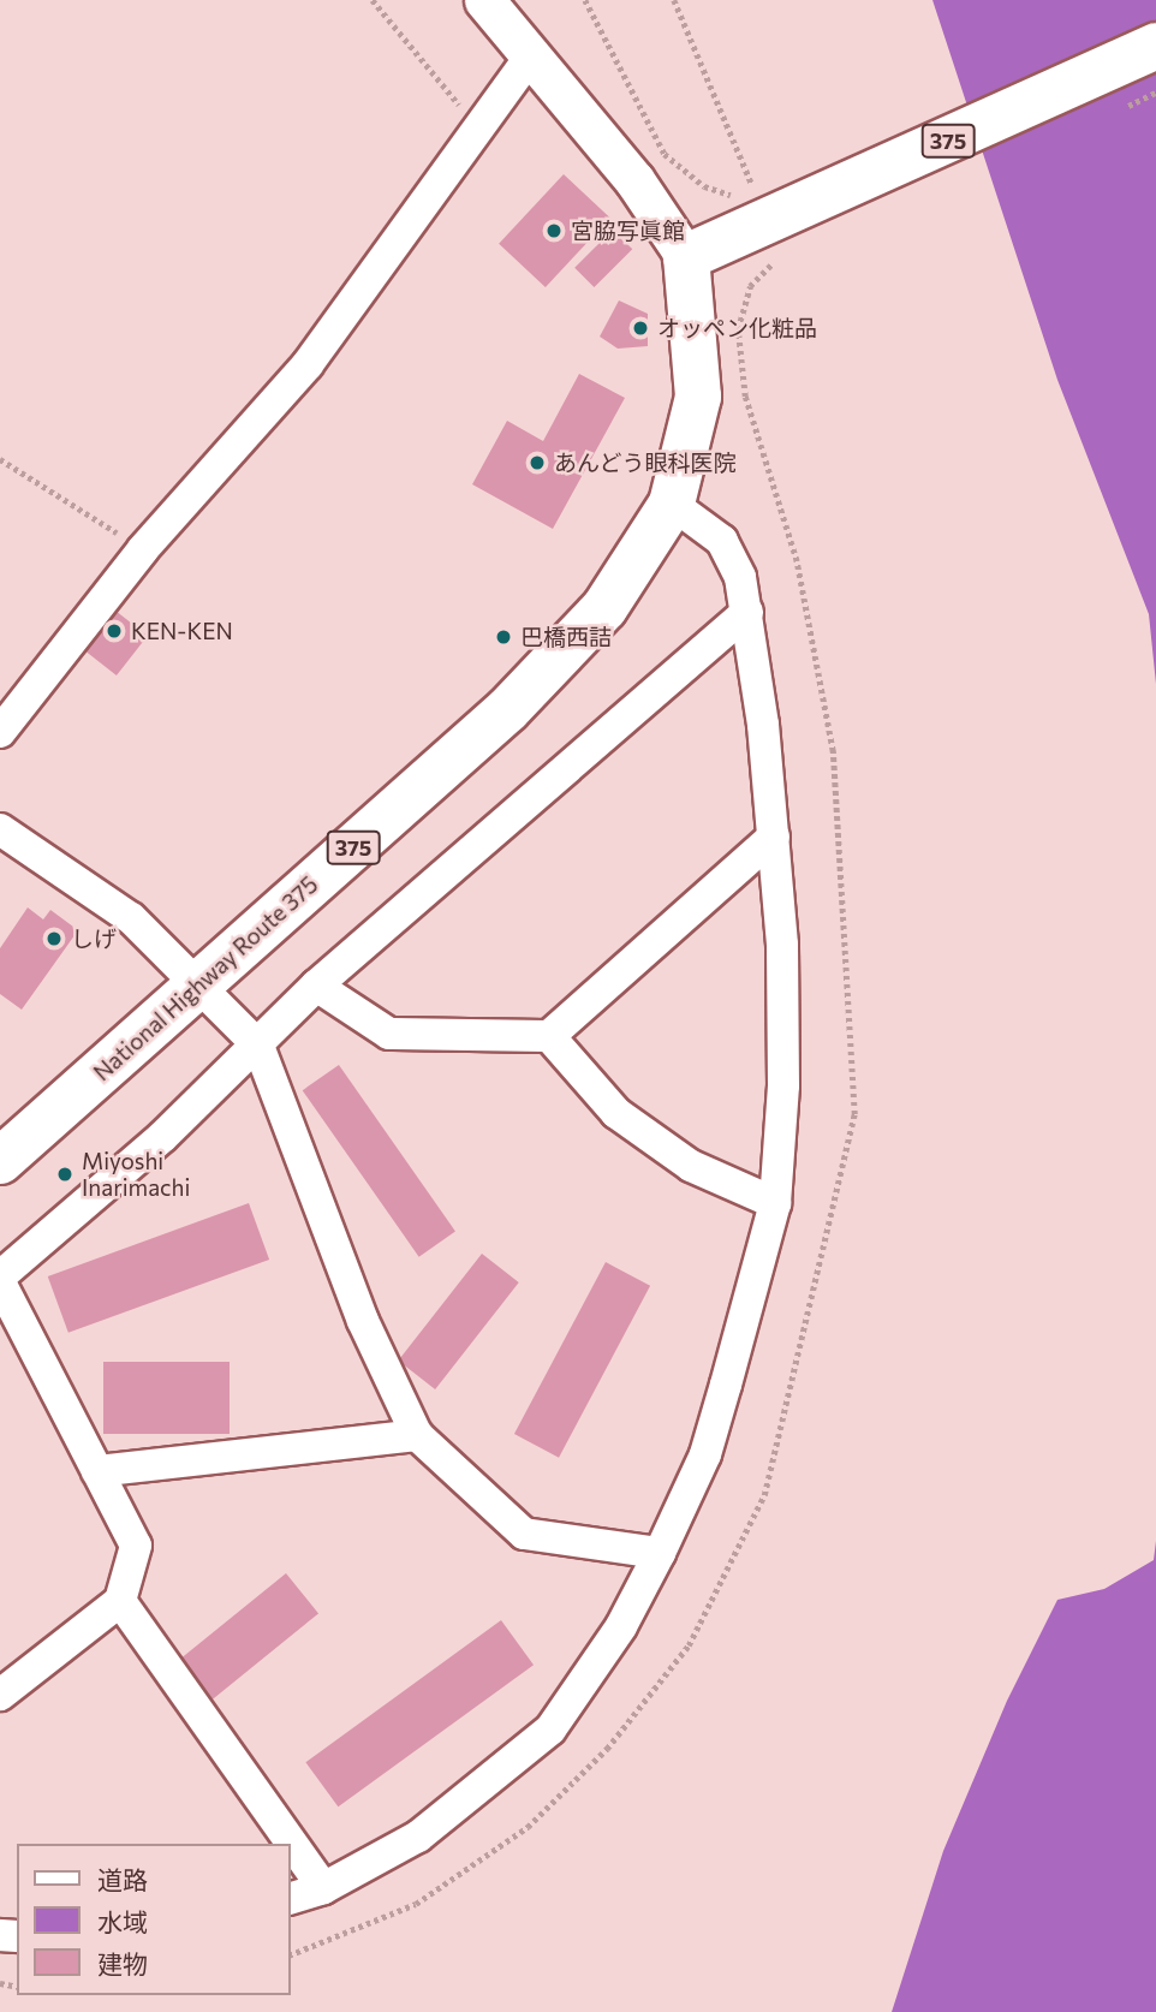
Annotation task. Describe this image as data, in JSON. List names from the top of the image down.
{
  "streets": {
    "highway": ["375", "National Highway Route 375"]
  },
  "crossings": [
    ["375", "National Highway Route 375"]
  ],
  "places": [
    "宮脇写眞館",
    "オッペン化粧品",
    "あんどう眼科医院",
    "KEN-KEN",
    "巴橋西詰",
    "しげ",
    "Miyoshi Inarimachi"
  ],
  "legend": ["道路", "水域", "建物"]
}
